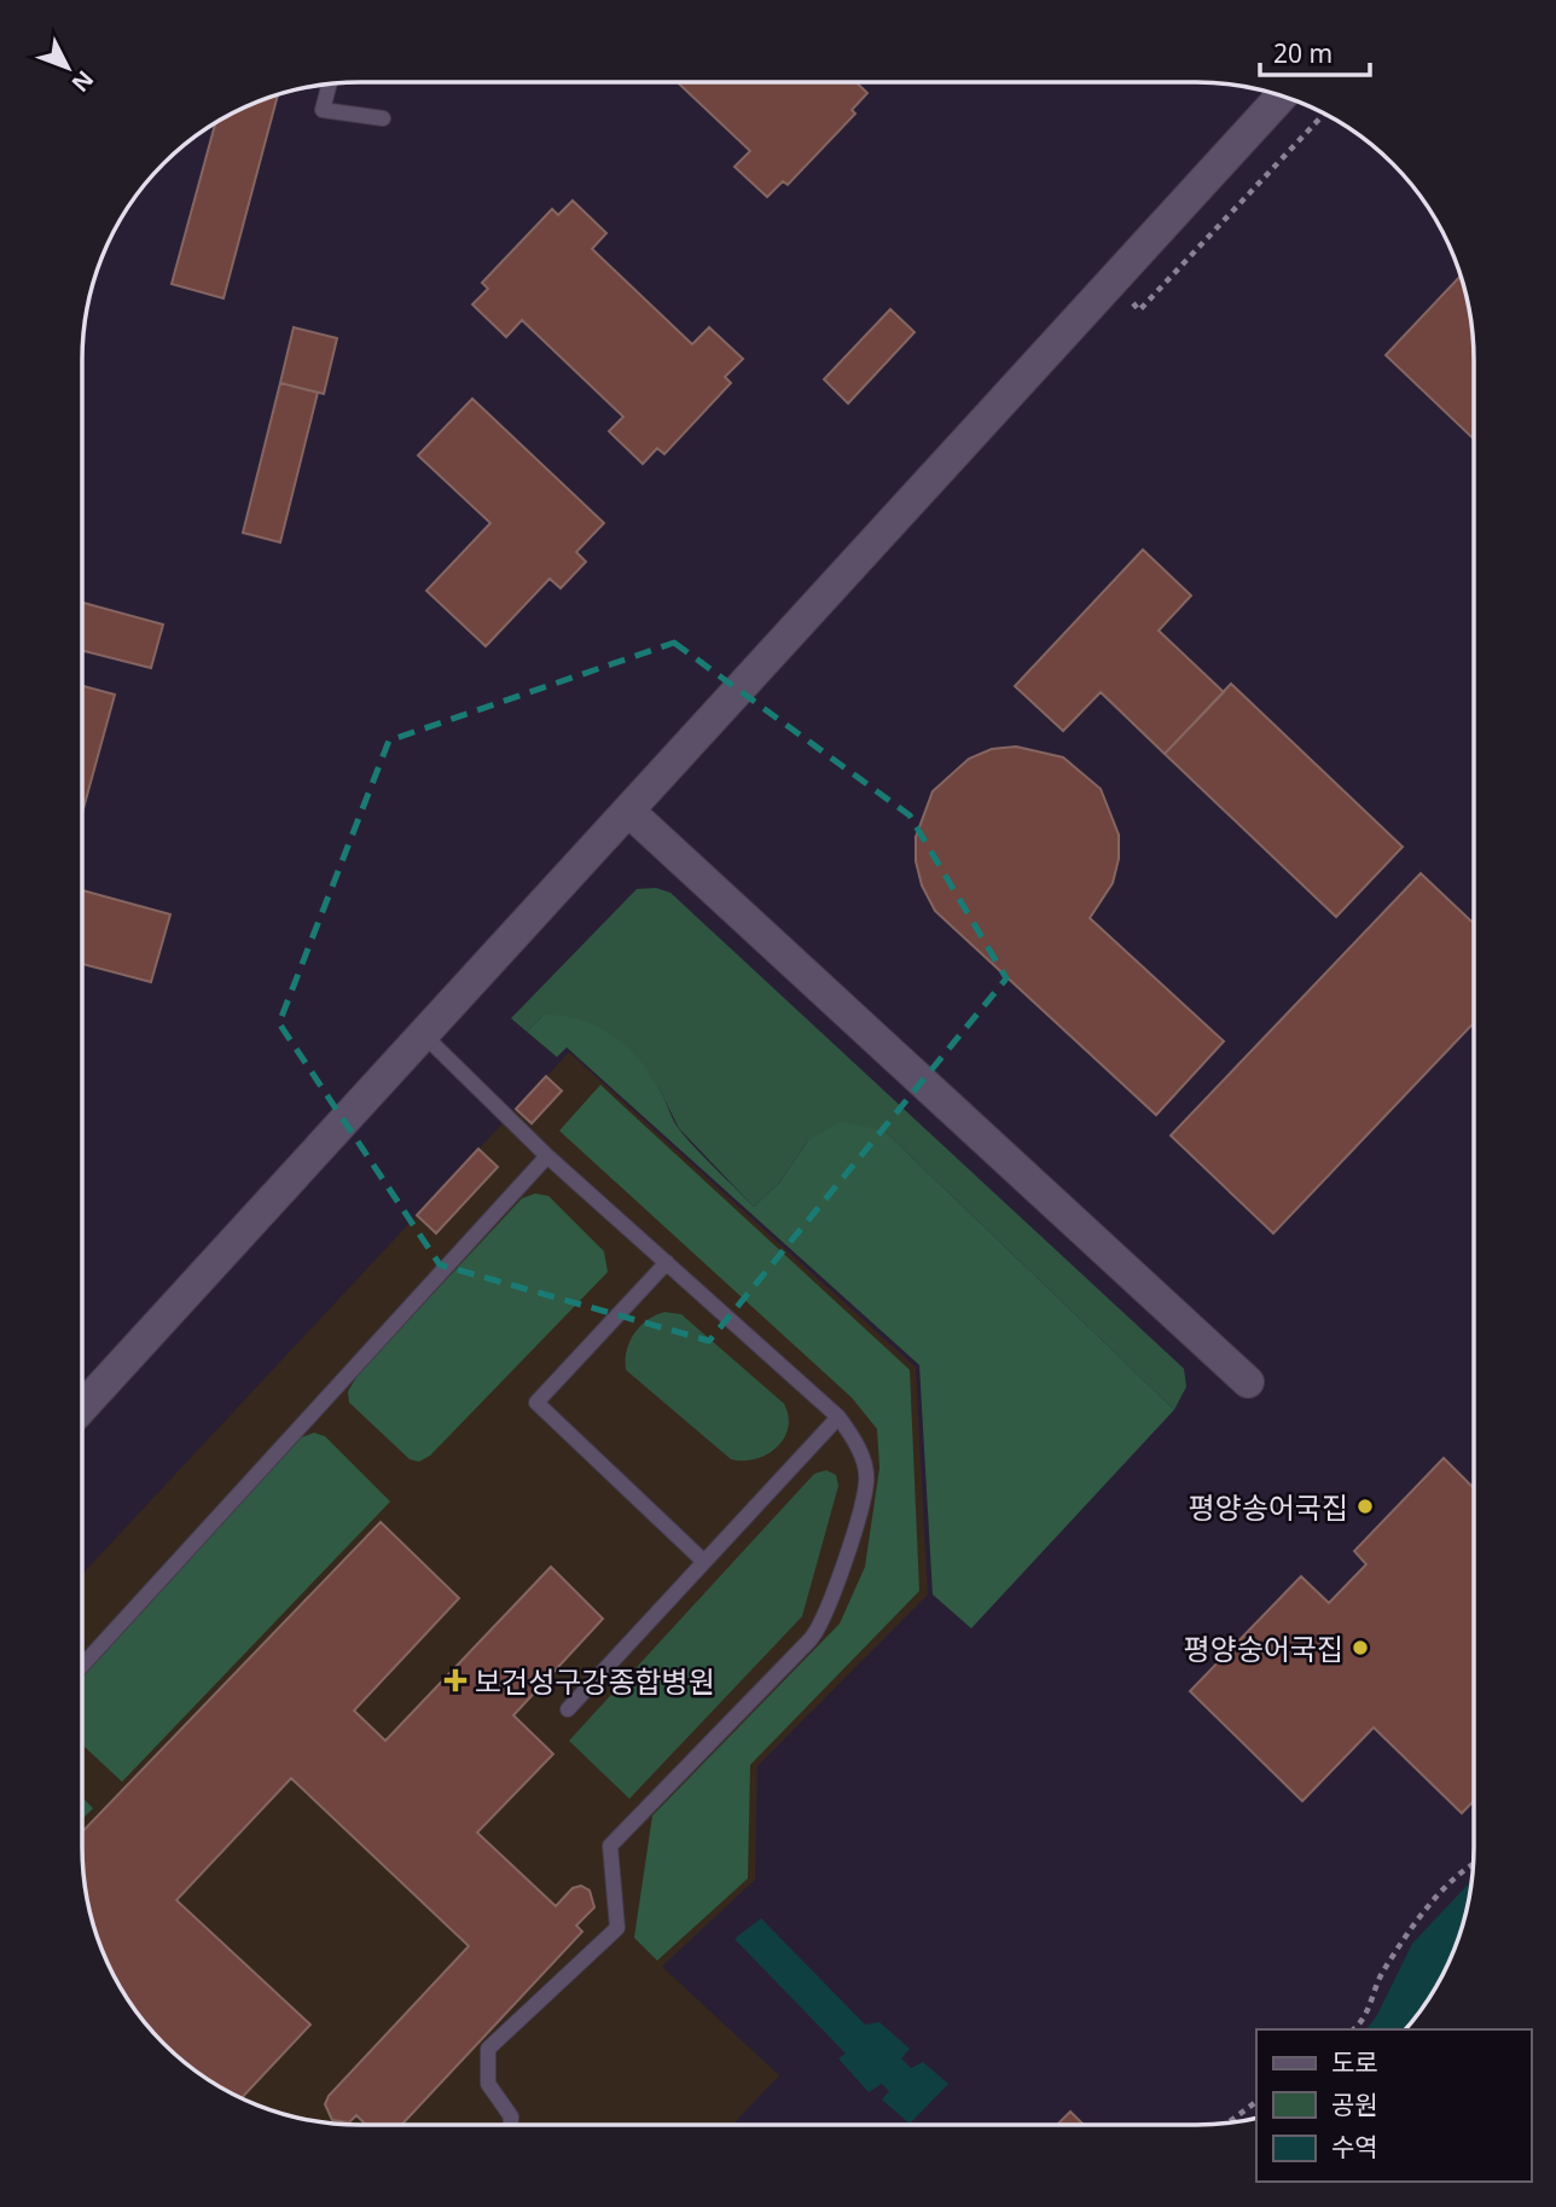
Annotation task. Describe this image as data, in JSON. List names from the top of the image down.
{
  "places": {
    "other": ["평양송어국집", "평양숭어국집"],
    "health": ["보건성구강종합병원"]
  },
  "legend": ["도로", "공원", "수역"],
  "scale_bar": "20 m",
  "north": "bottom right"
}
